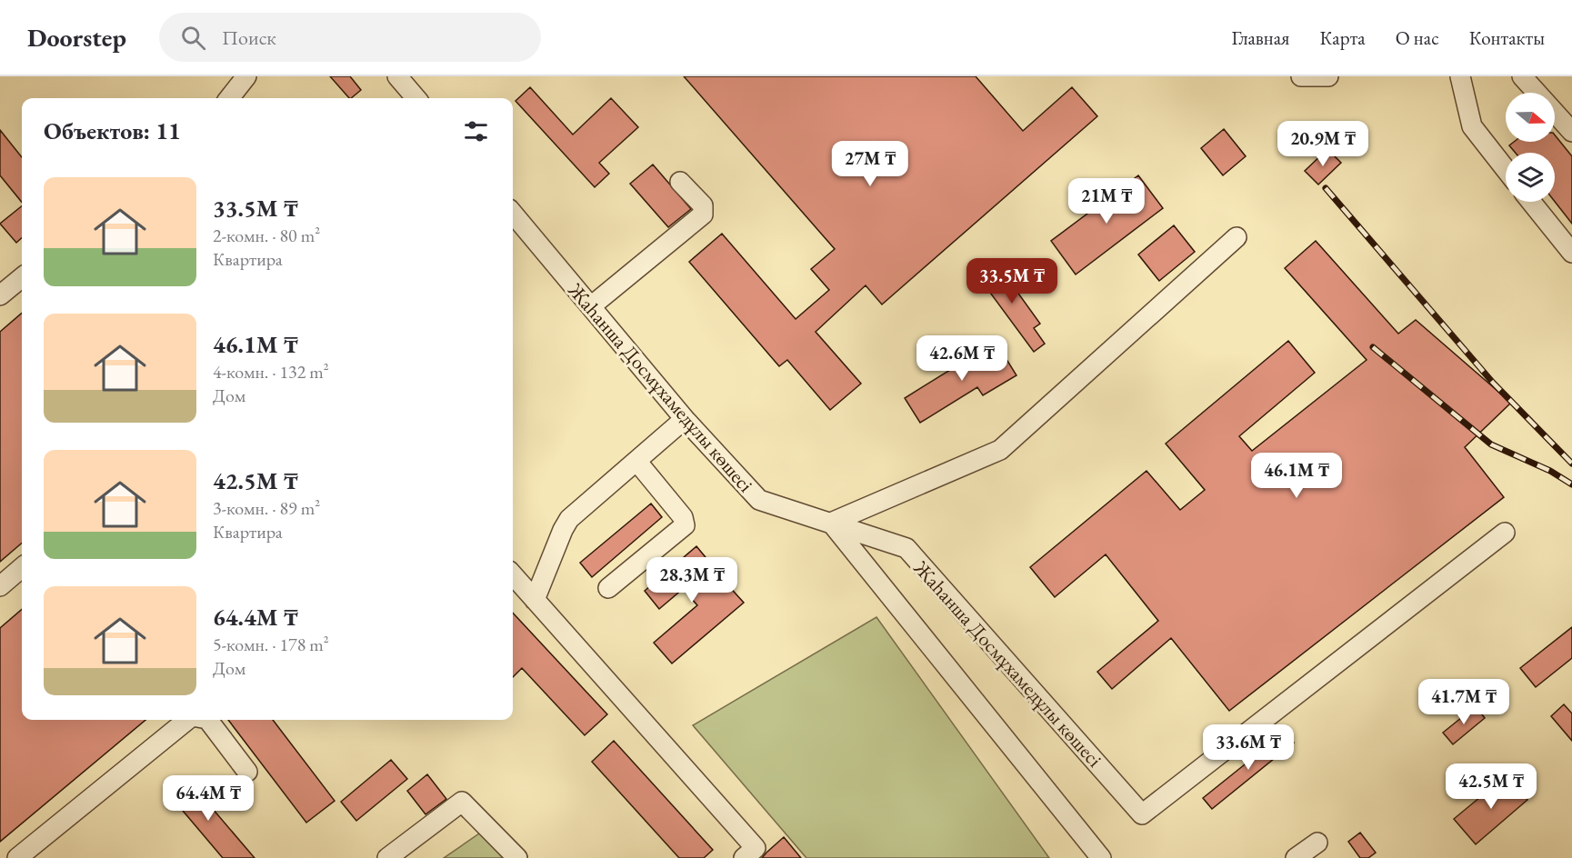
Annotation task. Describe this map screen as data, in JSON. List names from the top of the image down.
{
  "streets": {
    "street": ["Жаһанша Досмұхамедұлы көшесі"]
  },
  "north": "right",
  "page": {
    "header": "Doorstep",
    "search": "Поиск",
    "nav": [
      "Главная",
      "Карта",
      "О нас",
      "Контакты"
    ],
    "heading": "Объектов: 11",
    "price": [
      "20.9M ₸",
      "27M ₸",
      "21M ₸",
      "33.5M ₸",
      "42.6M ₸",
      "46.1M ₸",
      "28.3M ₸",
      "41.7M ₸",
      "33.6M ₸",
      "42.5M ₸",
      "64.4M ₸"
    ],
    "list": [
      {
        "name": "33.5M ₸",
        "note": "2-комн. · 80 m² · Квартира"
      },
      {
        "name": "46.1M ₸",
        "note": "4-комн. · 132 m² · Дом"
      },
      {
        "name": "42.5M ₸",
        "note": "3-комн. · 89 m² · Квартира"
      },
      {
        "name": "64.4M ₸",
        "note": "5-комн. · 178 m² · Дом"
      }
    ]
  }
}
